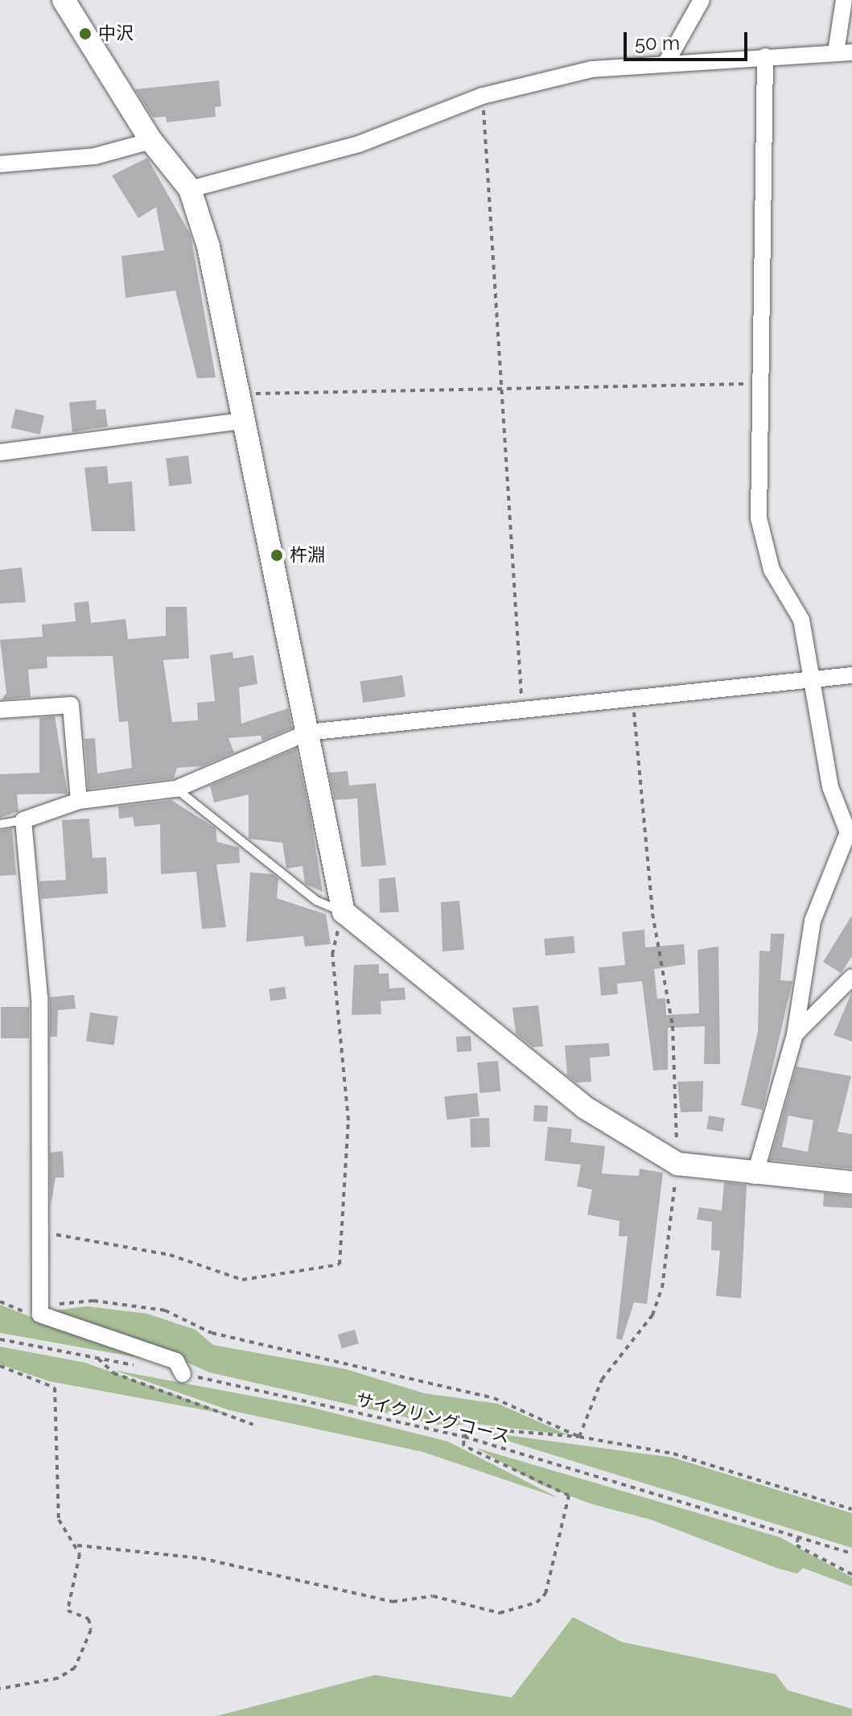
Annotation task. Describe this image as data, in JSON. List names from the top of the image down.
{
  "streets": {
    "path": ["サイクリングコース"]
  },
  "places": ["中沢", "杵淵"],
  "scale_bar": "50 m"
}
